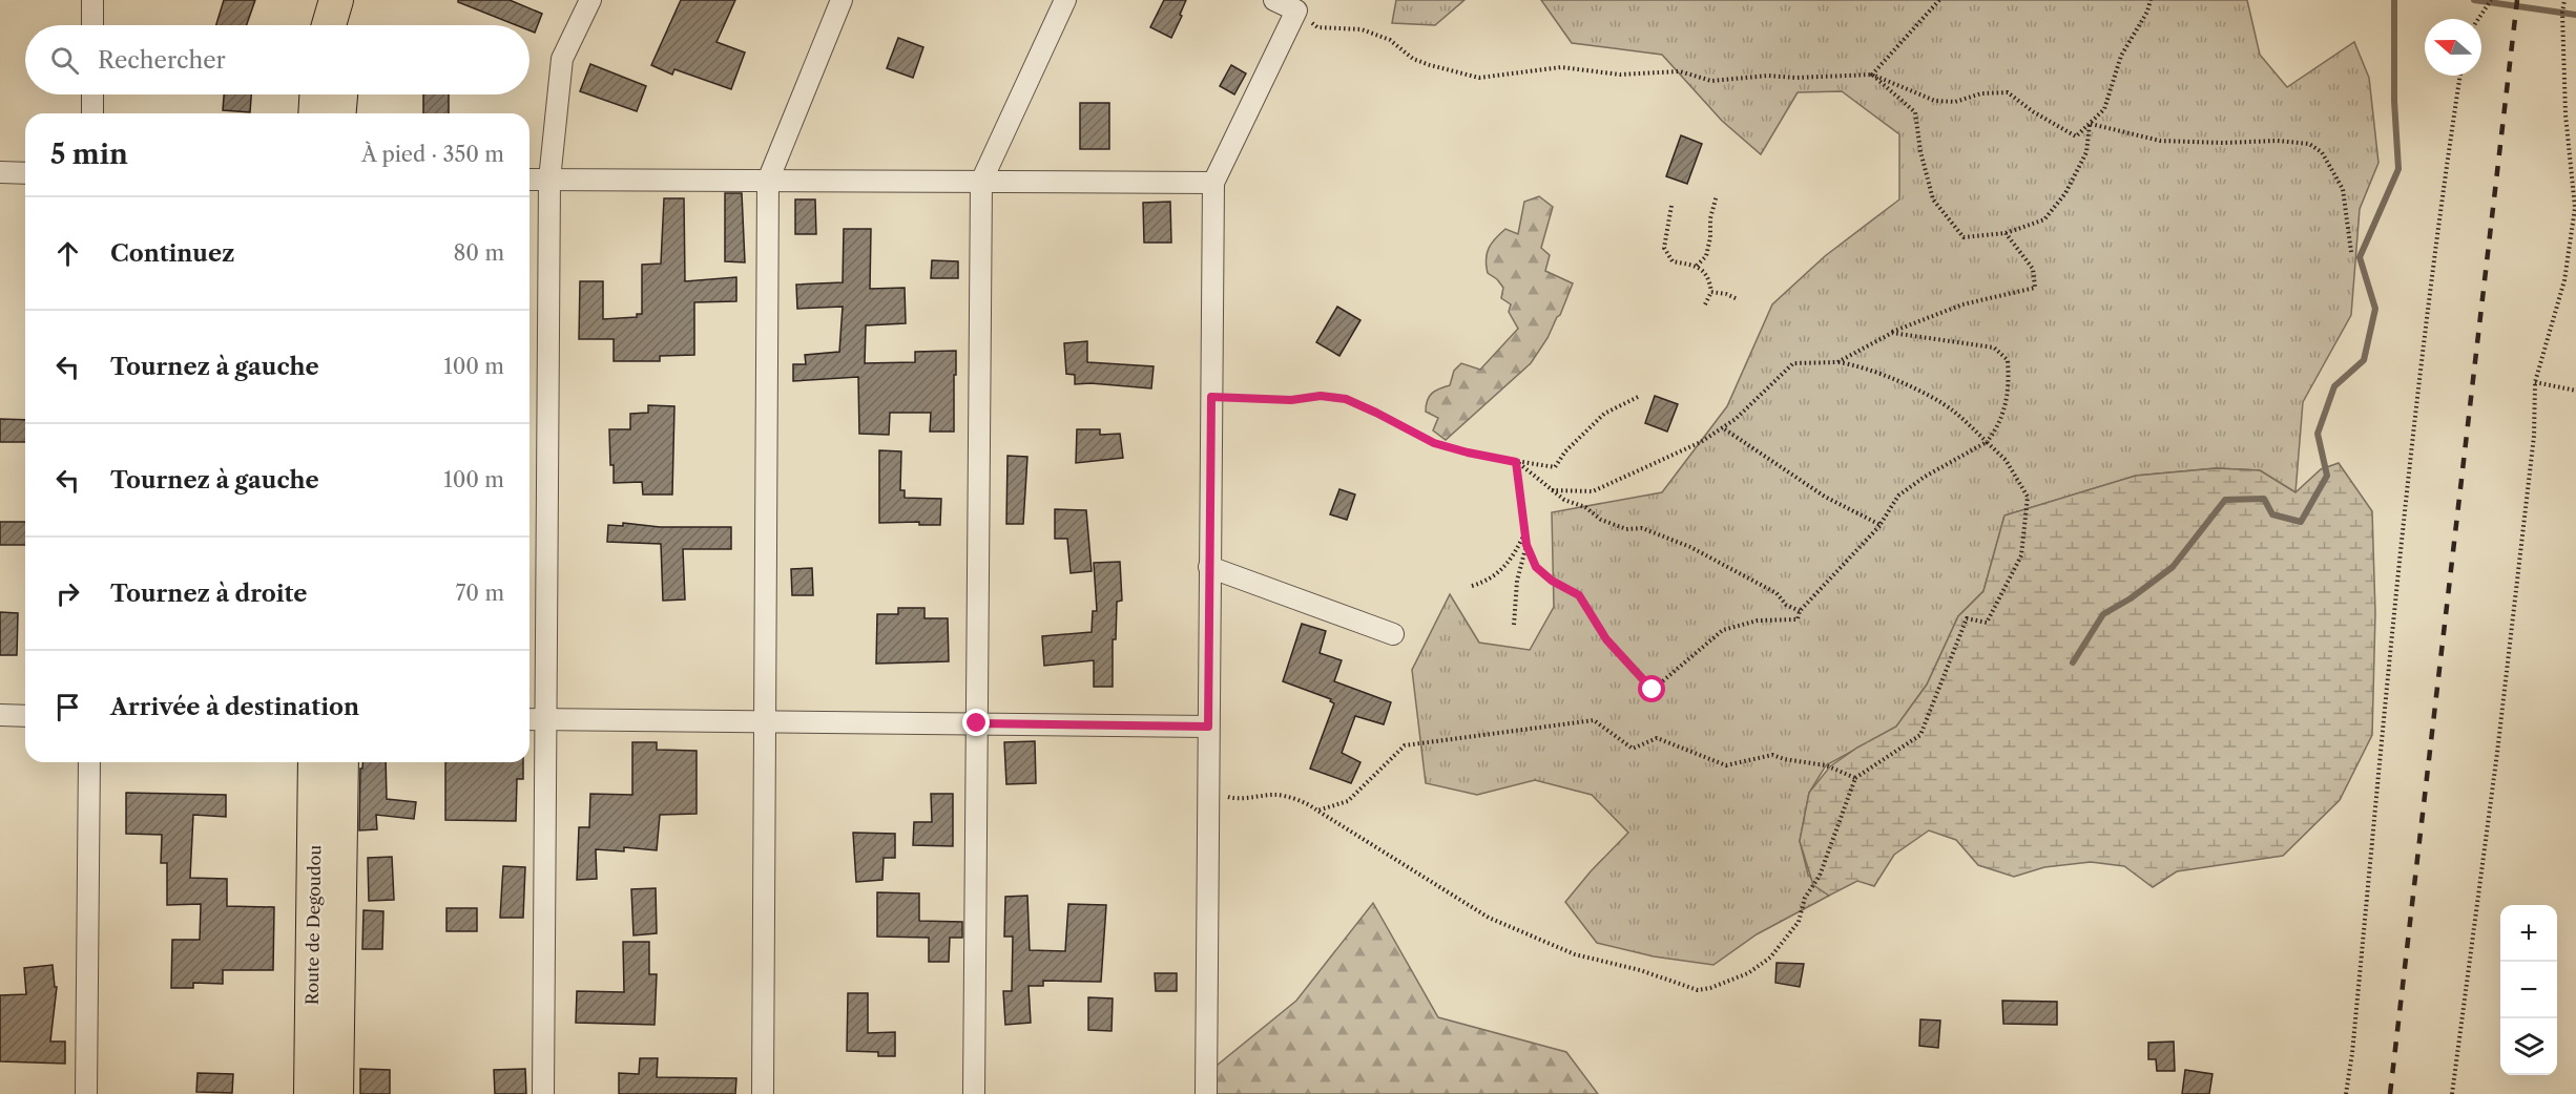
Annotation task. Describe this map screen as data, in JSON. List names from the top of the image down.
{
  "streets": {
    "main road": ["Route de Degoudou"]
  },
  "north": "left",
  "page": {
    "search": "Rechercher",
    "heading": ["5 min", "À pied · 350 m"],
    "list": [
      ["Continuez", "80 m"],
      ["Tournez à gauche", "100 m"],
      ["Tournez à gauche", "100 m"],
      ["Tournez à droite", "70 m"],
      "Arrivée à destination"
    ],
    "map_buttons": ["+", "−"]
  }
}
